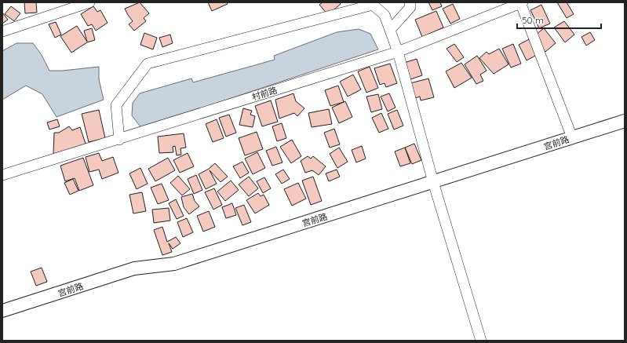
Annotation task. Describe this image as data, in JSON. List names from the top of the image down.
{
  "streets": {
    "street": ["村前路", "宫前路"]
  },
  "scale_bar": "50 m"
}
